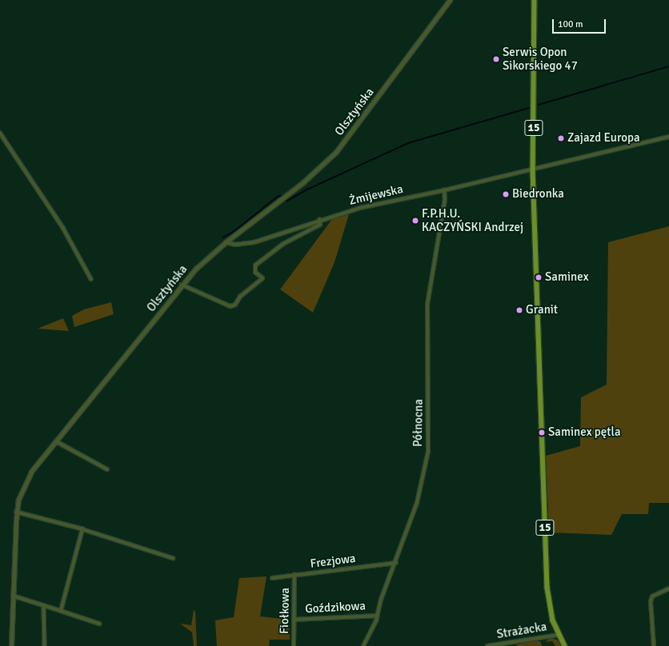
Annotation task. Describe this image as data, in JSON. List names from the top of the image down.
{
  "streets": {
    "main road": ["15"],
    "street": [
      "Olsztyńska",
      "Żmijewska",
      "Północna",
      "Frezjowa",
      "Goździkowa",
      "Fiołkowa",
      "Strażacka"
    ]
  },
  "crossings": [
    ["Olsztyńska", "Żmijewska"],
    ["15", "Żmijewska"],
    ["15", "Strażacka"],
    ["Żmijewska", "Północna"],
    ["Północna", "Frezjowa"],
    ["Północna", "Goździkowa"],
    ["Frezjowa", "Fiołkowa"],
    ["Goździkowa", "Fiołkowa"]
  ],
  "places": [
    "Serwis Opon Sikorskiego 47",
    "Zajazd Europa",
    "Biedronka",
    "F.P.H.U. KACZYŃSKI Andrzej",
    "Saminex",
    "Granit",
    "Saminex pętla"
  ],
  "scale_bar": "100 m"
}
